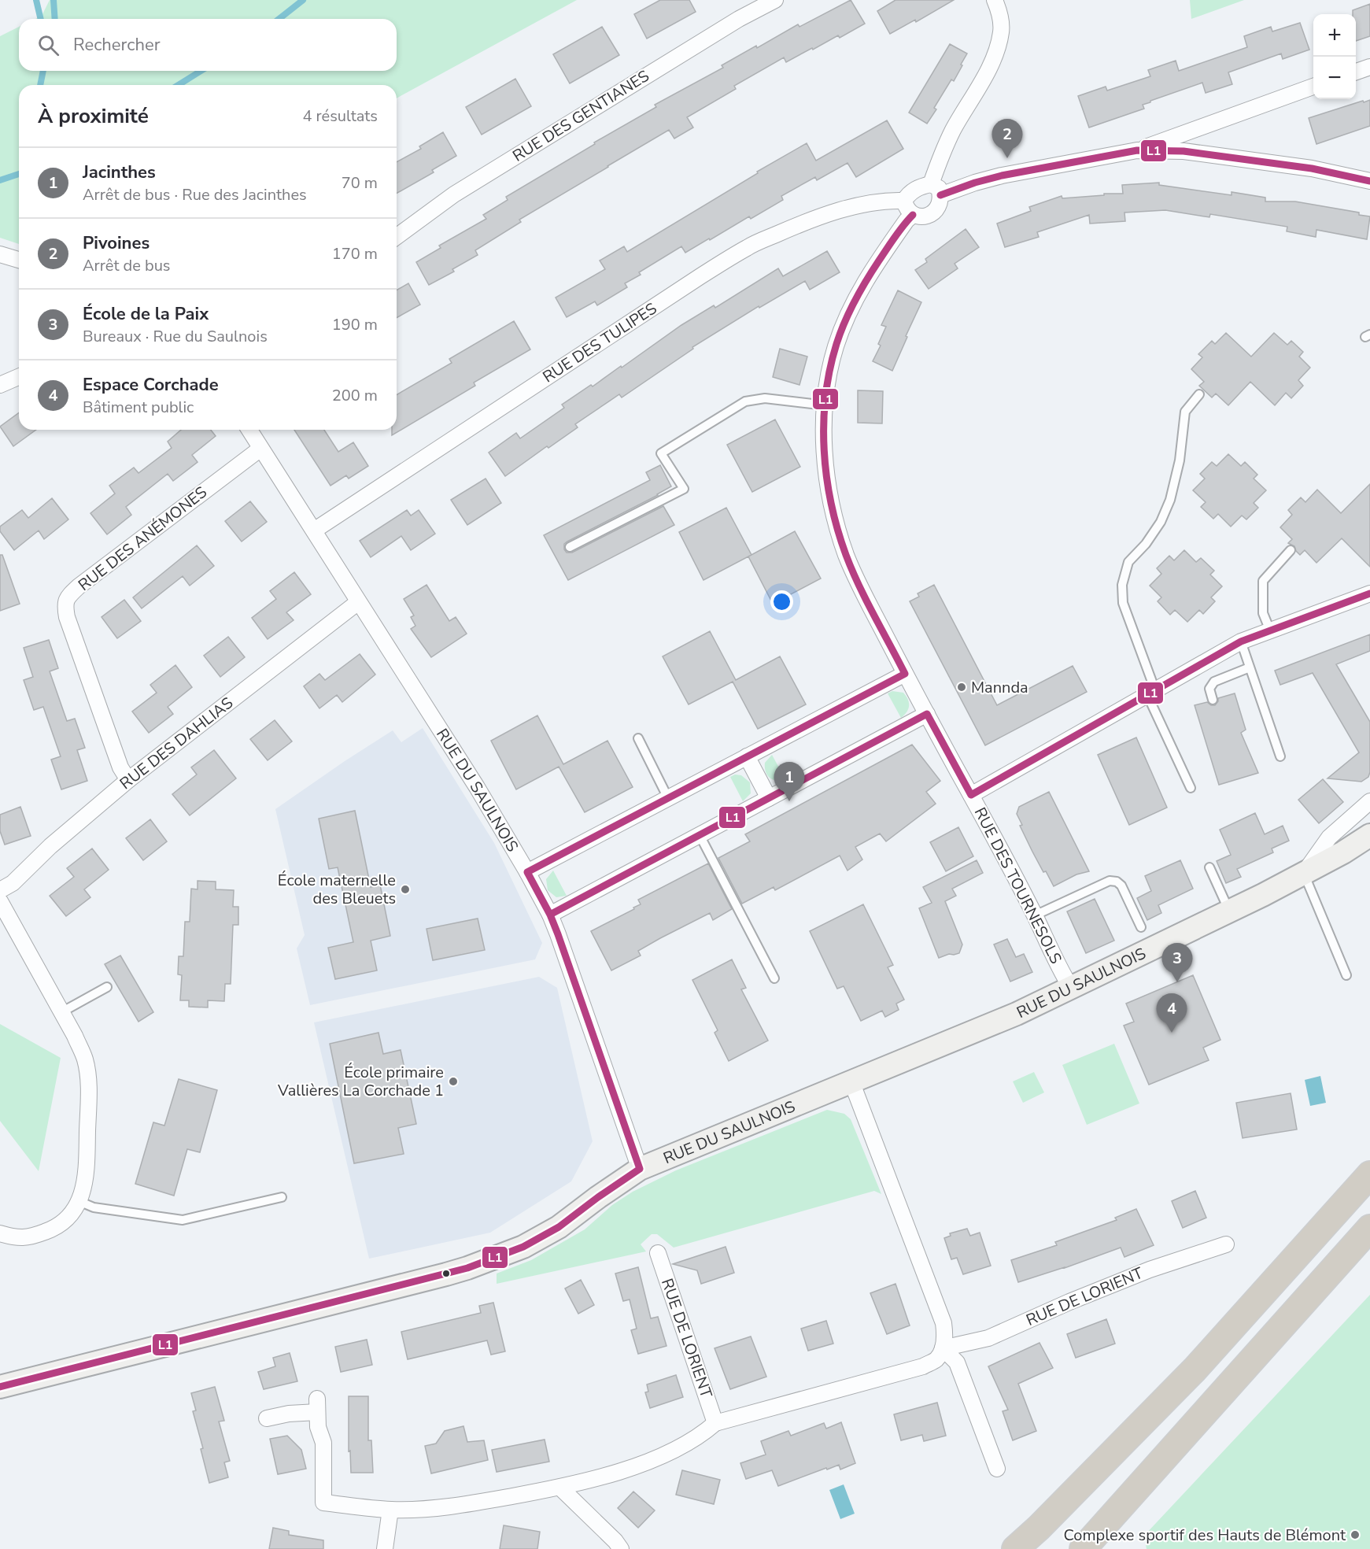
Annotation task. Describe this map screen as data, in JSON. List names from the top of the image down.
{
  "streets": {
    "street": [
      "RUE DES GENTIANES",
      "RUE DES TULIPES",
      "RUE DES ANÉMONES",
      "RUE DES DAHLIAS",
      "RUE DU SAULNOIS",
      "RUE DES TOURNESOLS",
      "RUE DE LORIENT"
    ]
  },
  "crossings": [
    ["RUE DES TULIPES", "RUE DU SAULNOIS"],
    ["RUE DES TULIPES", "RUE DES TOURNESOLS"],
    ["RUE DES ANÉMONES", "RUE DES DAHLIAS"],
    ["RUE DES ANÉMONES", "RUE DU SAULNOIS"],
    ["RUE DES DAHLIAS", "RUE DU SAULNOIS"],
    ["RUE DU SAULNOIS", "RUE DES TOURNESOLS"]
  ],
  "places": [
    "Mannda",
    "École maternelle des Bleuets",
    "École primaire Vallières La Corchade 1",
    "Complexe sportif des Hauts de Blémont"
  ],
  "lines": ["transit line L1"],
  "page": {
    "map_buttons": ["+", "−"],
    "search": "Rechercher",
    "heading": ["À proximité", "4 résultats"],
    "pins": [
      "2",
      "1",
      "3",
      "4"
    ],
    "list": [
      {
        "mark": "1",
        "name": "Jacinthes",
        "note": "Arrêt de bus · Rue des Jacinthes",
        "value": "70 m"
      },
      {
        "mark": "2",
        "name": "Pivoines",
        "note": "Arrêt de bus",
        "value": "170 m"
      },
      {
        "mark": "3",
        "name": "École de la Paix",
        "note": "Bureaux · Rue du Saulnois",
        "value": "190 m"
      },
      {
        "mark": "4",
        "name": "Espace Corchade",
        "note": "Bâtiment public",
        "value": "200 m"
      }
    ]
  }
}
